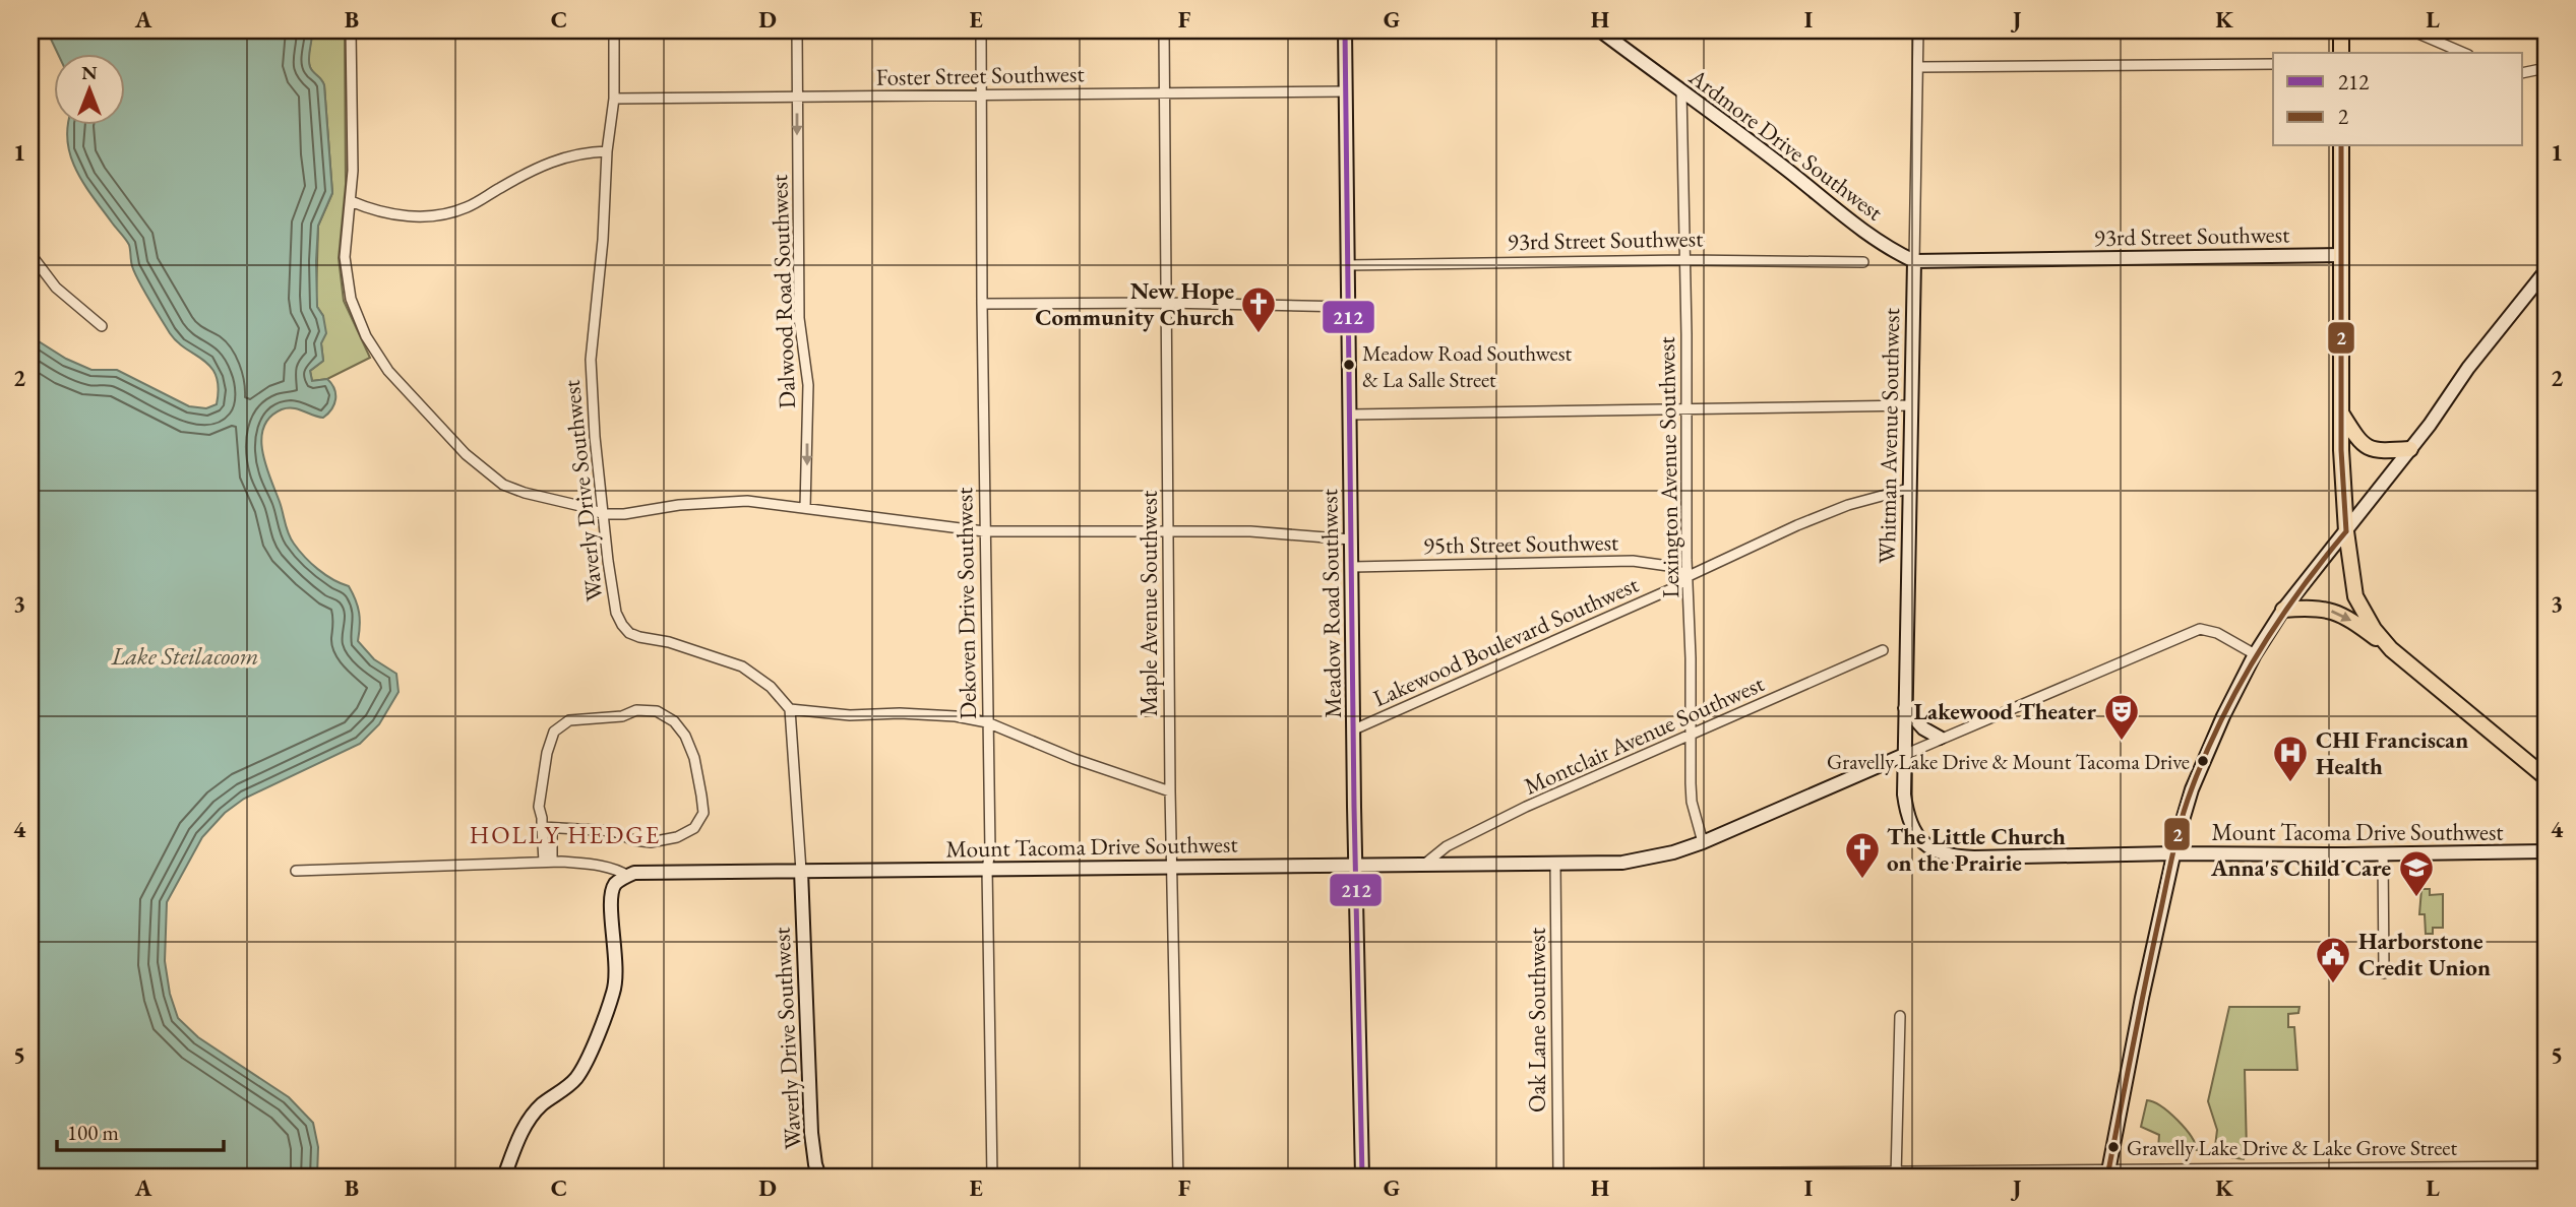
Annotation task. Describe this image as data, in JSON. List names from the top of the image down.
{
  "streets": {
    "street": [
      "Foster Street Southwest",
      "Ardmore Drive Southwest",
      "93rd Street Southwest",
      "Dalwood Road Southwest",
      "Whitman Avenue Southwest",
      "Lexington Avenue Southwest",
      "Waverly Drive Southwest",
      "95th Street Southwest",
      "Dekoven Drive Southwest",
      "Maple Avenue Southwest",
      "Meadow Road Southwest",
      "Lakewood Boulevard Southwest",
      "Montclair Avenue Southwest",
      "Mount Tacoma Drive Southwest",
      "Oak Lane Southwest"
    ]
  },
  "crossings": [
    ["Foster Street Southwest", "Dalwood Road Southwest"],
    ["Foster Street Southwest", "Waverly Drive Southwest"],
    ["Foster Street Southwest", "Dekoven Drive Southwest"],
    ["Foster Street Southwest", "Maple Avenue Southwest"],
    ["Foster Street Southwest", "Meadow Road Southwest"],
    ["Ardmore Drive Southwest", "93rd Street Southwest"],
    ["Ardmore Drive Southwest", "Whitman Avenue Southwest"],
    ["Ardmore Drive Southwest", "Lexington Avenue Southwest"],
    ["93rd Street Southwest", "Whitman Avenue Southwest"],
    ["93rd Street Southwest", "Lexington Avenue Southwest"],
    ["93rd Street Southwest", "Meadow Road Southwest"],
    ["Whitman Avenue Southwest", "Lakewood Boulevard Southwest"],
    ["Whitman Avenue Southwest", "Mount Tacoma Drive Southwest"],
    ["Lexington Avenue Southwest", "95th Street Southwest"],
    ["Lexington Avenue Southwest", "Lakewood Boulevard Southwest"],
    ["Lexington Avenue Southwest", "Montclair Avenue Southwest"],
    ["Lexington Avenue Southwest", "Mount Tacoma Drive Southwest"],
    ["Waverly Drive Southwest", "Mount Tacoma Drive Southwest"],
    ["95th Street Southwest", "Meadow Road Southwest"],
    ["95th Street Southwest", "Lakewood Boulevard Southwest"],
    ["Dekoven Drive Southwest", "Mount Tacoma Drive Southwest"],
    ["Maple Avenue Southwest", "Mount Tacoma Drive Southwest"],
    ["Meadow Road Southwest", "Lakewood Boulevard Southwest"],
    ["Meadow Road Southwest", "Mount Tacoma Drive Southwest"],
    ["Montclair Avenue Southwest", "Mount Tacoma Drive Southwest"],
    ["Mount Tacoma Drive Southwest", "Oak Lane Southwest"]
  ],
  "one_way": ["Dalwood Road Southwest"],
  "districts": ["HOLLY HEDGE"],
  "water": ["Lake Steilacoom"],
  "places": {
    "church": ["New Hope Community Church", "The Little Church on the Prairie"],
    "other": ["Meadow Road Southwest & La Salle Street", "Gravelly Lake Drive & Mount Tacoma Drive", "Gravelly Lake Drive & Lake Grove Street"],
    "theatre": ["Lakewood Theater"],
    "hospital": ["CHI Franciscan Health"],
    "school or university": ["Anna's Child Care"],
    "public building": ["Harborstone Credit Union"]
  },
  "lines": ["transit line 212", "transit line 2"],
  "legend": ["212", "2"],
  "scale_bar": "100 m",
  "north": "top",
  "grid": {
    "columns": [
      "A",
      "B",
      "C",
      "D",
      "E",
      "F",
      "G",
      "H",
      "I",
      "J",
      "K",
      "L"
    ],
    "rows": [
      "1",
      "2",
      "3",
      "4",
      "5"
    ]
  }
}
